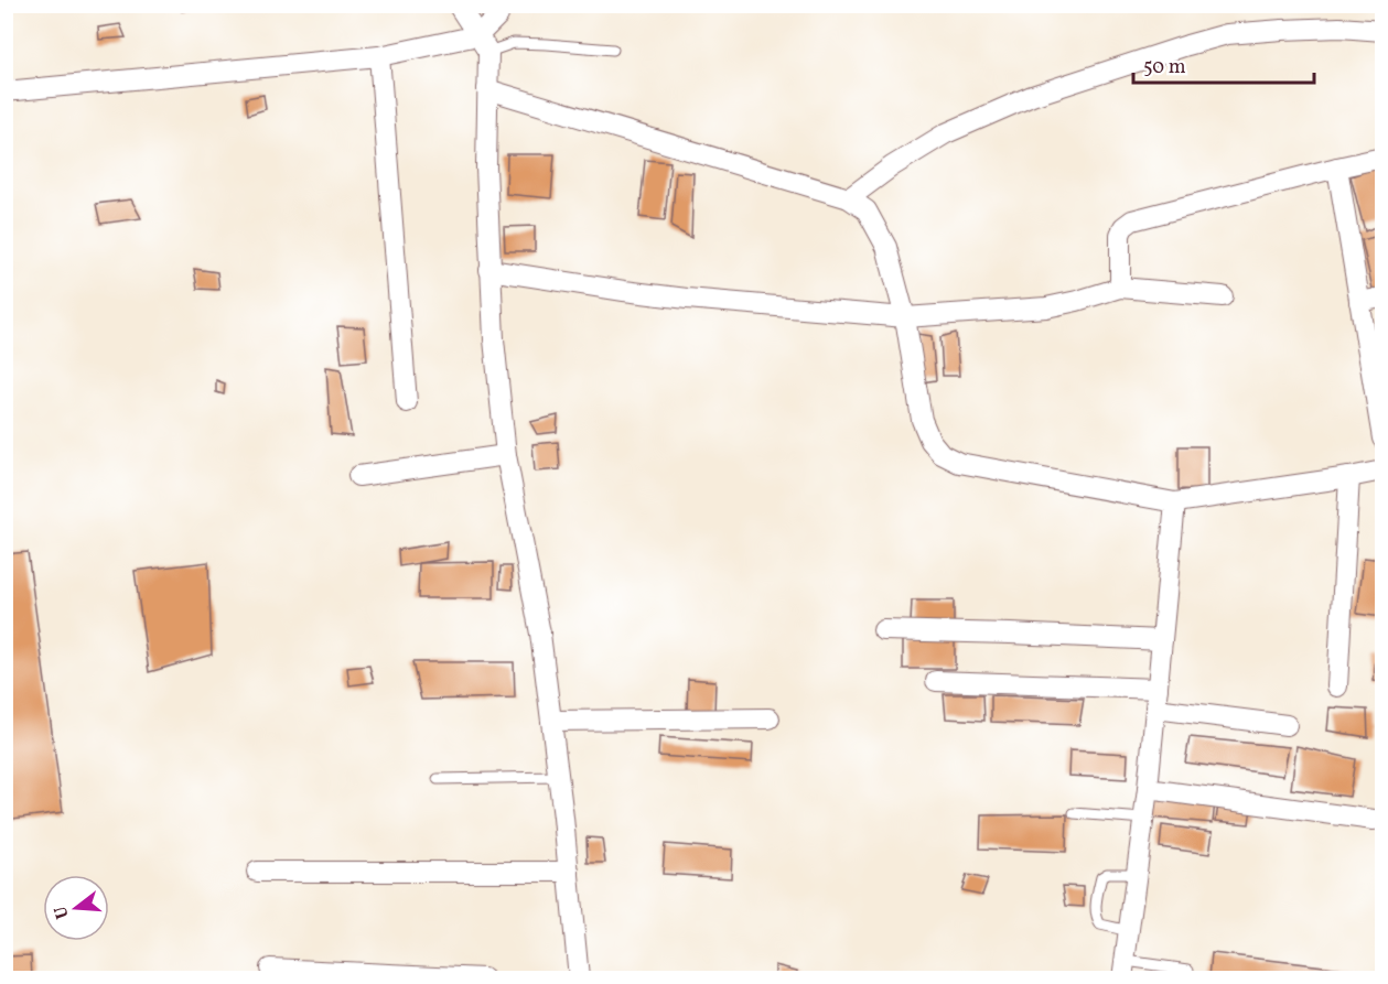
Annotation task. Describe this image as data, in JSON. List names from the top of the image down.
{
  "scale_bar": "50 m",
  "north": "left"
}
